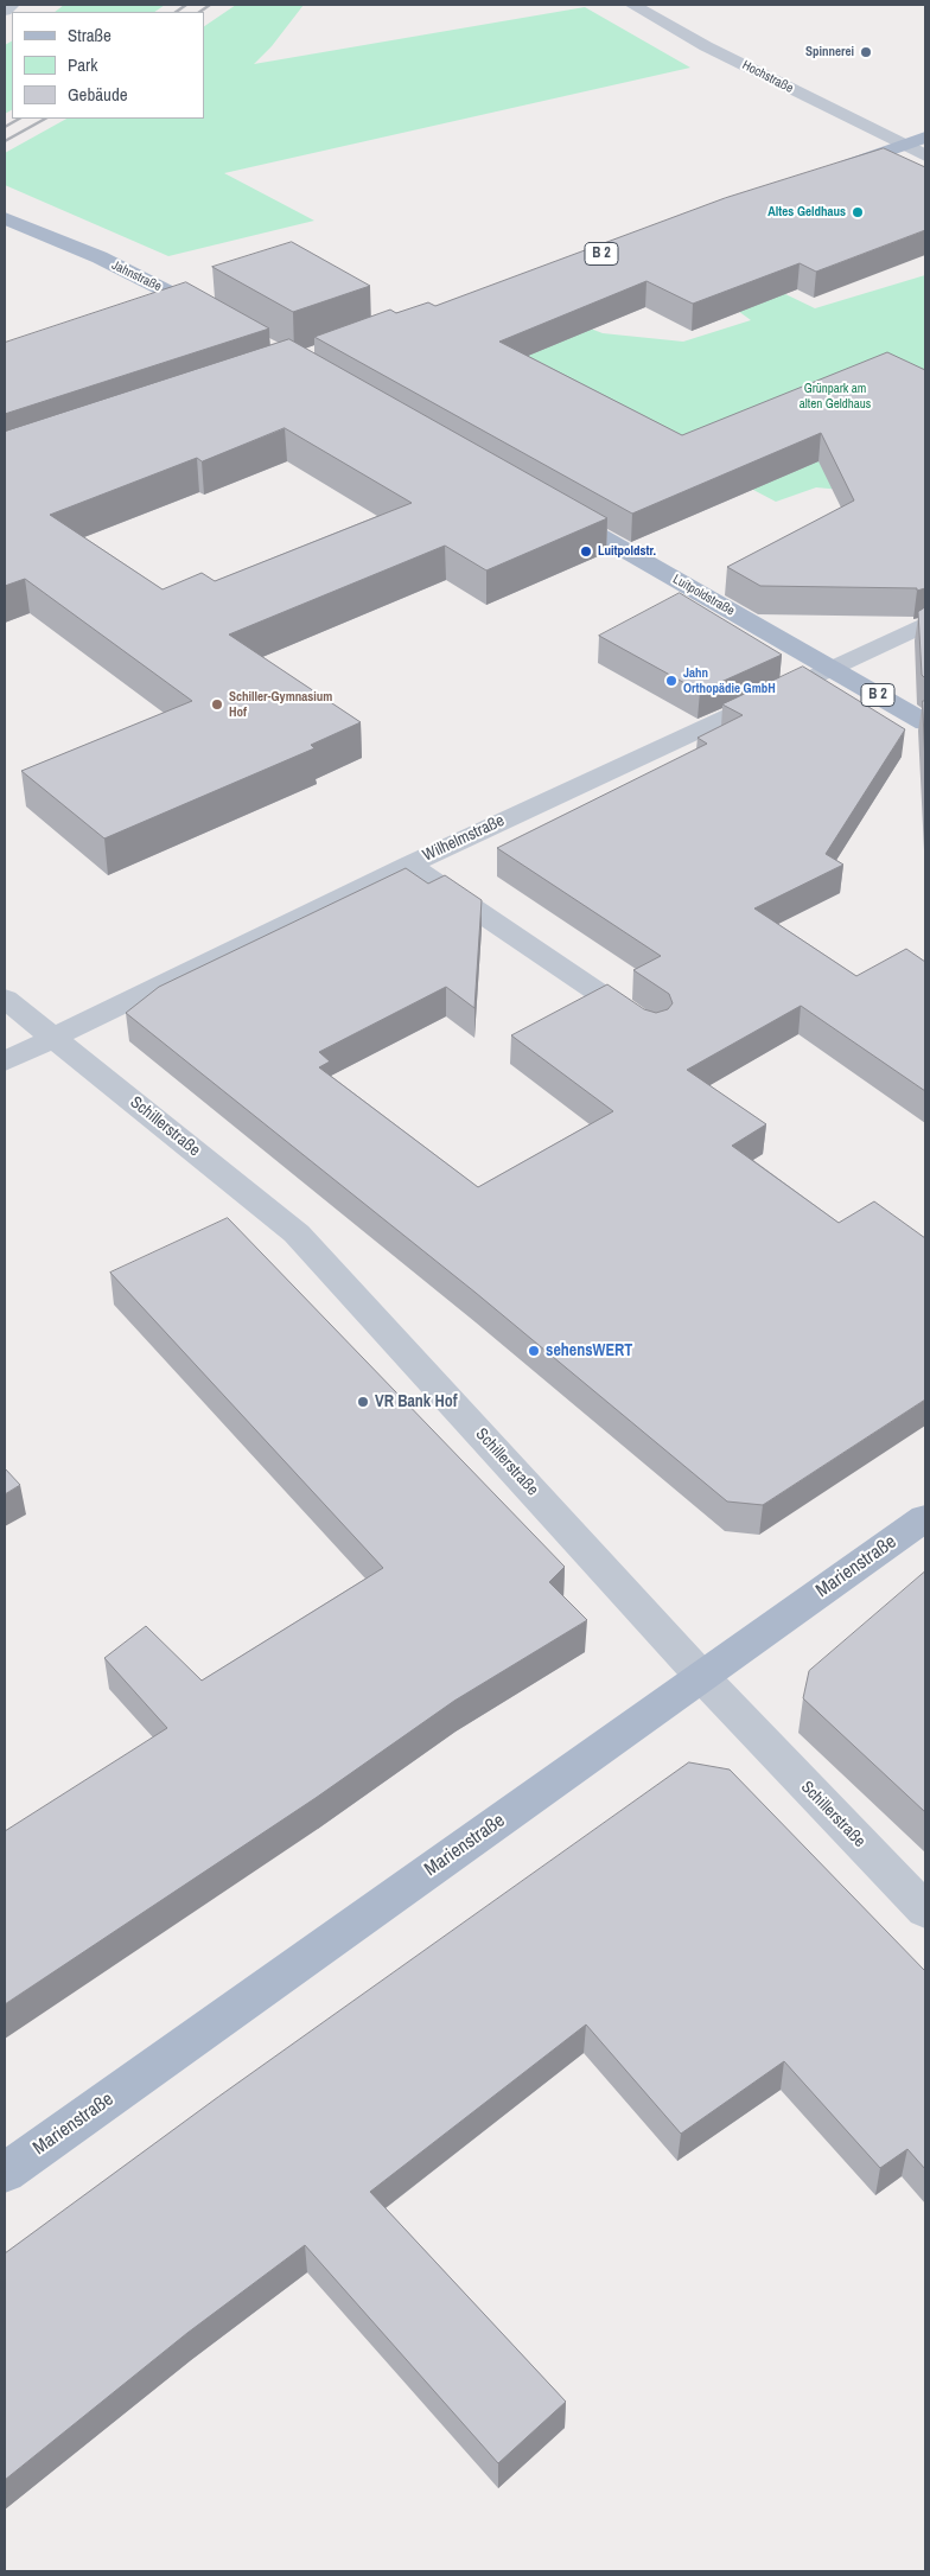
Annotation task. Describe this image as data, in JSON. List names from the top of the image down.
{
  "streets": {
    "main road": [
      "B 2",
      "Jahnstraße",
      "Luitpoldstraße",
      "Marienstraße"
    ],
    "street": ["Hochstraße", "Wilhelmstraße", "Schillerstraße"]
  },
  "crossings": [
    ["Luitpoldstraße", "Wilhelmstraße"],
    ["Wilhelmstraße", "Schillerstraße"],
    ["Schillerstraße", "Marienstraße"]
  ],
  "parks": ["Grünpark am alten Geldhaus"],
  "places": [
    "Spinnerei",
    "Altes Geldhaus",
    "Luitpoldstr.",
    "Jahn Orthopädie GmbH",
    "Schiller-Gymnasium Hof",
    "sehensWERT",
    "VR Bank Hof"
  ],
  "legend": ["Straße", "Park", "Gebäude"]
}
